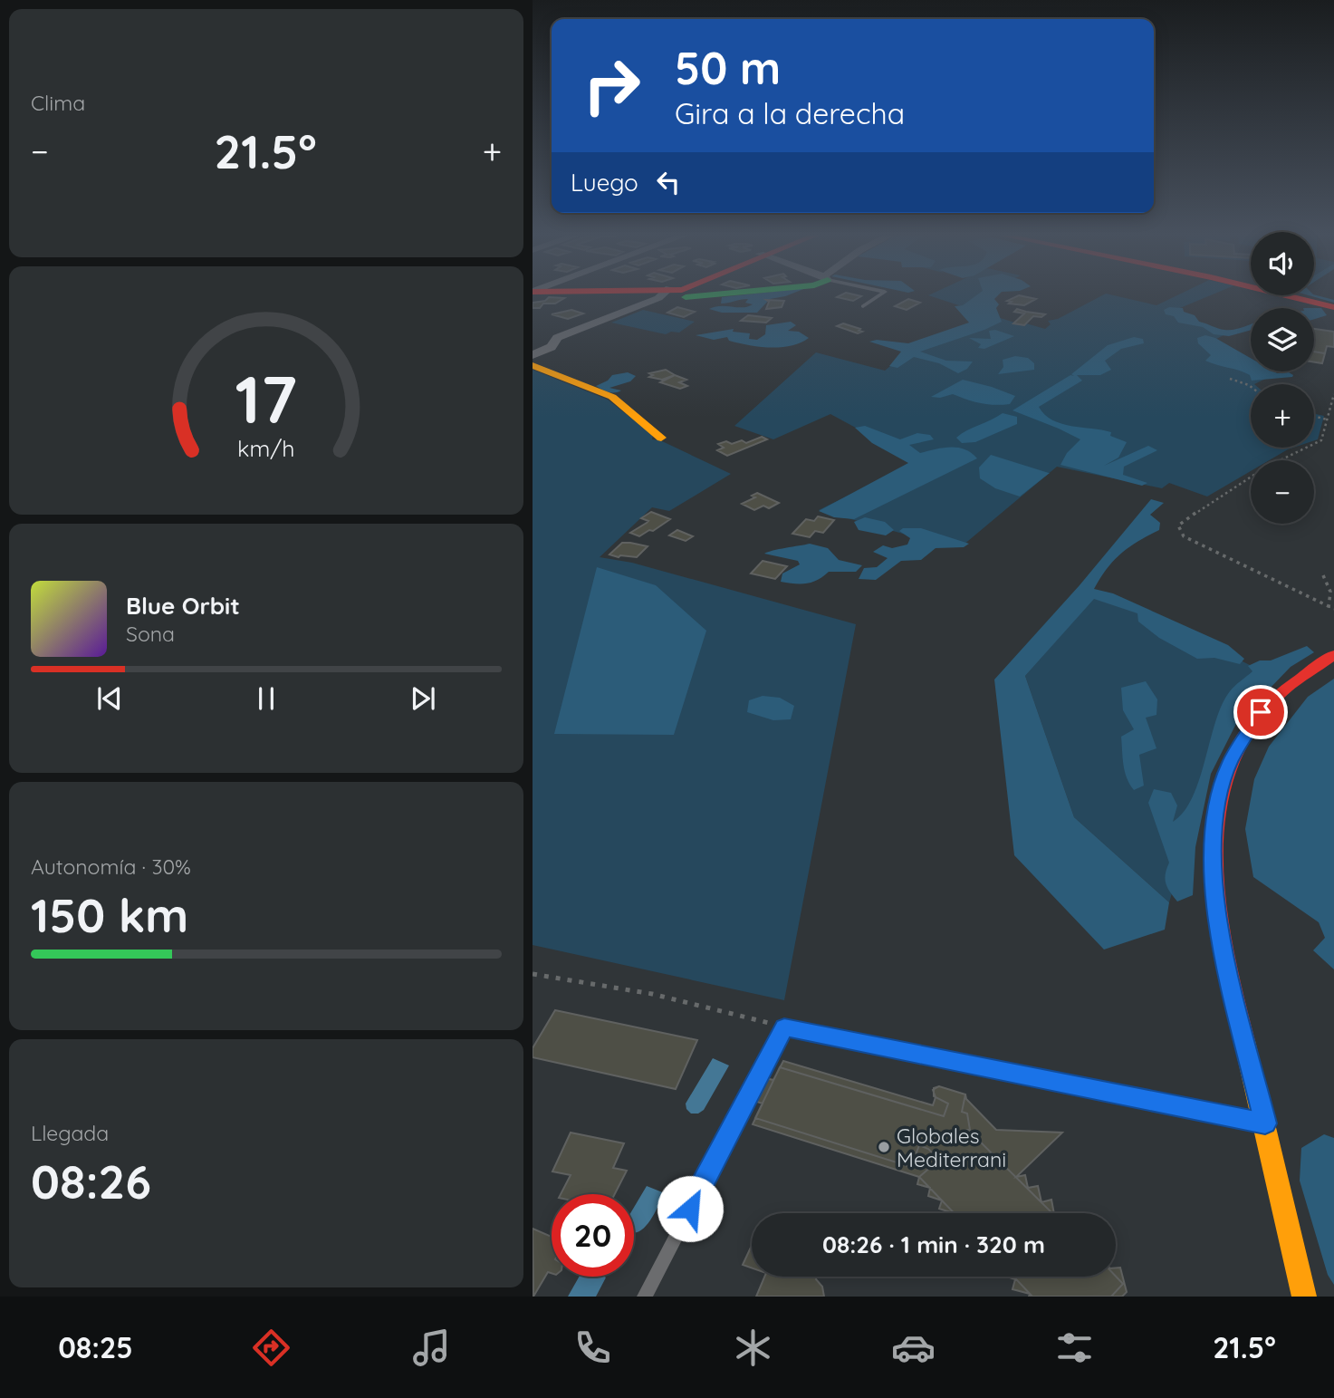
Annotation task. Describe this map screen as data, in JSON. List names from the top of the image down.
{
  "places": ["Globales Mediterrani"],
  "page": {
    "tile": [
      "Clima",
      ["Autonomía · 30%", "150 km"],
      ["Llegada", "08:26"]
    ],
    "turn": ["50 m", "Gira a la derecha"],
    "heat": ["−", "21.5°", "+"],
    "then": "Luego",
    "map_buttons": ["+", "−"],
    "song": ["Blue Orbit", "Sona"],
    "limit": "20",
    "trip": "08:26 · 1 min · 320 m",
    "tabs": ["08:25", "21.5°"],
    "gauge": ["17", "km/h"]
  }
}
